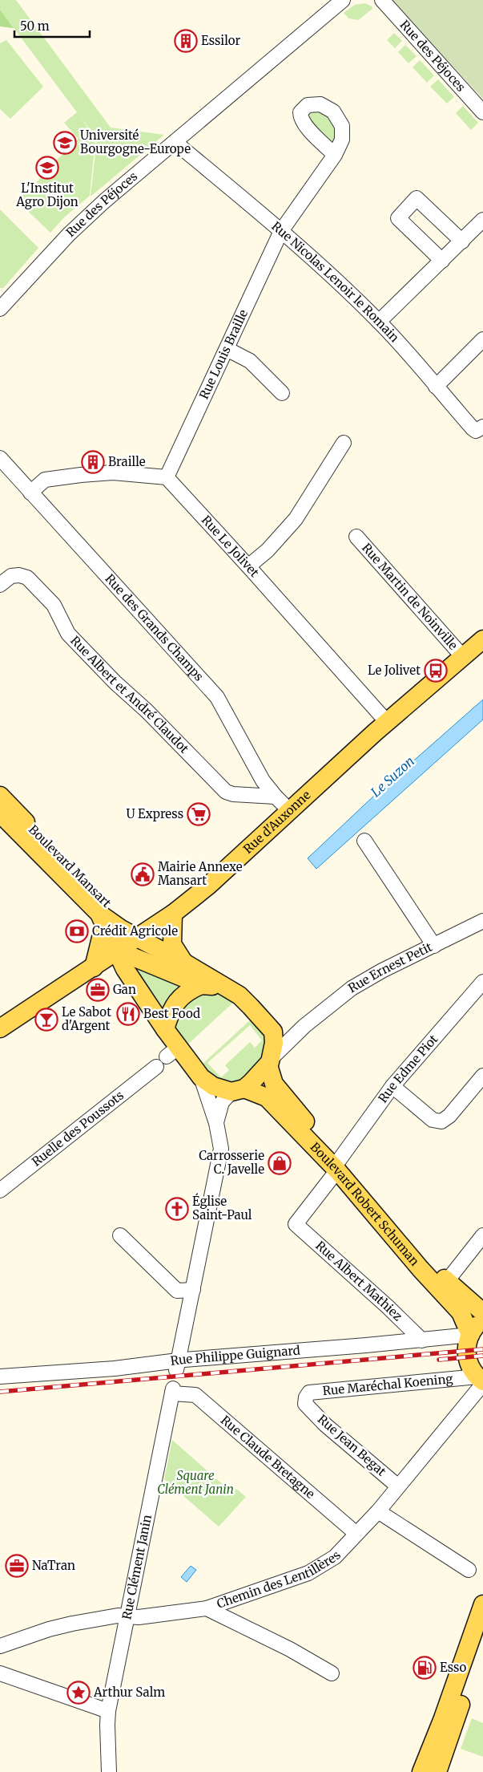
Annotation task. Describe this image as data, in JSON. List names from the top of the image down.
{
  "streets": {
    "main road": ["Rue d'Auxonne", "Boulevard Mansart", "Boulevard Robert Schuman"],
    "street": [
      "Rue des Péjoces",
      "Rue Nicolas Lenoir le Romain",
      "Rue Louis Braille",
      "Rue Le Jolivet",
      "Rue Martin de Noinville",
      "Rue des Grands Champs",
      "Rue Albert et André Claudot",
      "Rue Ernest Petit",
      "Rue Edme Piot",
      "Ruelle des Poussots",
      "Rue Albert Mathiez",
      "Rue Philippe Guignard",
      "Rue Maréchal Koening",
      "Rue Jean Begat",
      "Rue Claude Bretagne",
      "Rue Clément Janin",
      "Chemin des Lentillères"
    ]
  },
  "crossings": [
    ["Rue des Péjoces", "Rue Nicolas Lenoir le Romain"],
    ["Rue Nicolas Lenoir le Romain", "Rue Louis Braille"],
    ["Rue Louis Braille", "Rue Le Jolivet"],
    ["Rue Le Jolivet", "Rue d'Auxonne"],
    ["Rue Martin de Noinville", "Rue d'Auxonne"],
    ["Rue des Grands Champs", "Rue Albert et André Claudot"],
    ["Rue des Grands Champs", "Rue d'Auxonne"],
    ["Rue d'Auxonne", "Boulevard Mansart"],
    ["Rue Ernest Petit", "Boulevard Robert Schuman"],
    ["Rue Edme Piot", "Boulevard Robert Schuman"],
    ["Rue Edme Piot", "Rue Albert Mathiez"],
    ["Boulevard Robert Schuman", "Rue Philippe Guignard"],
    ["Rue Albert Mathiez", "Rue Philippe Guignard"],
    ["Rue Maréchal Koening", "Rue Jean Begat"],
    ["Rue Maréchal Koening", "Chemin des Lentillères"],
    ["Rue Jean Begat", "Chemin des Lentillères"],
    ["Rue Claude Bretagne", "Rue Clément Janin"],
    ["Rue Claude Bretagne", "Chemin des Lentillères"],
    ["Rue Clément Janin", "Chemin des Lentillères"]
  ],
  "water": ["Le Suzon"],
  "parks": ["Square Clément Janin"],
  "places": {
    "building": ["Essilor", "Braille"],
    "school or university": ["Université Bourgogne-Europe", "L'Institut Agro Dijon"],
    "bus stop": ["Le Jolivet"],
    "supermarket": ["U Express"],
    "public building": ["Mairie Annexe Mansart"],
    "bank": ["Crédit Agricole"],
    "office": ["Gan", "NaTran"],
    "restaurant": ["Best Food"],
    "bar": ["Le Sabot d'Argent"],
    "shop": ["Carrosserie C. Javelle"],
    "church": ["Église Saint-Paul"],
    "fuel station": ["Esso"],
    "place": ["Arthur Salm"]
  },
  "scale_bar": "50 m"
}
